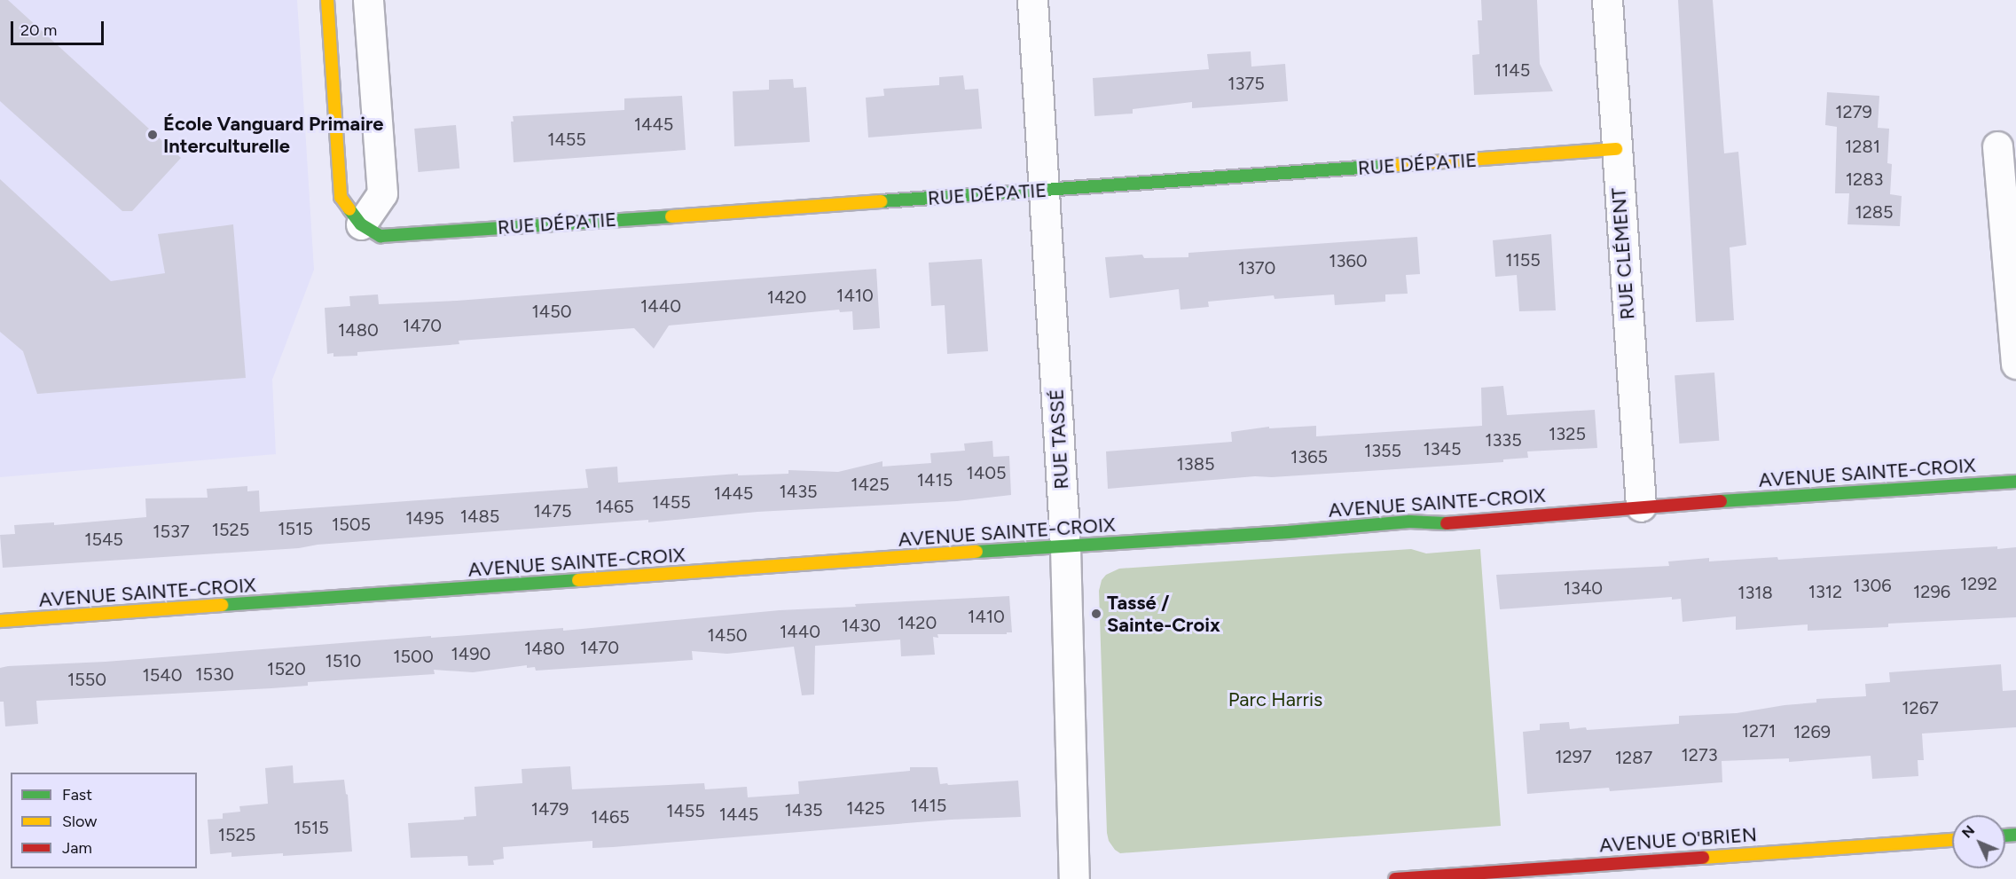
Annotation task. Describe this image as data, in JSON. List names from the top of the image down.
{
  "streets": {
    "street": [
      "RUE DÉPATIE",
      "RUE CLÉMENT",
      "RUE TASSÉ",
      "AVENUE SAINTE-CROIX",
      "AVENUE O'BRIEN"
    ]
  },
  "crossings": [
    ["RUE DÉPATIE", "RUE CLÉMENT"],
    ["RUE DÉPATIE", "RUE TASSÉ"],
    ["RUE CLÉMENT", "AVENUE SAINTE-CROIX"],
    ["RUE TASSÉ", "AVENUE SAINTE-CROIX"]
  ],
  "parks": ["Parc Harris"],
  "places": ["École Vanguard Primaire Interculturelle", "Tassé / Sainte-Croix"],
  "house_numbers": [
    "1145",
    "1375",
    "1279",
    "1445",
    "1455",
    "1281",
    "1283",
    "1285",
    "1155",
    "1360",
    "1370",
    "1410",
    "1420",
    "1440",
    "1450",
    "1470",
    "1480",
    "1325",
    "1335",
    "1345",
    "1355",
    "1365",
    "1385",
    "1405",
    "1415",
    "1425",
    "1435",
    "1445",
    "1455",
    "1465",
    "1475",
    "1485",
    "1495",
    "1505",
    "1515",
    "1525",
    "1537",
    "1545",
    "1292",
    "1306",
    "1340",
    "1312",
    "1296",
    "1318",
    "1410",
    "1420",
    "1430",
    "1440",
    "1450",
    "1470",
    "1480",
    "1490",
    "1500",
    "1510",
    "1520",
    "1530",
    "1540",
    "1550",
    "1267",
    "1271",
    "1269",
    "1273",
    "1297",
    "1287",
    "1415",
    "1425",
    "1479",
    "1435",
    "1455",
    "1445",
    "1465",
    "1515",
    "1525"
  ],
  "legend": ["Fast", "Slow", "Jam"],
  "scale_bar": "20 m",
  "north": "top left"
}
